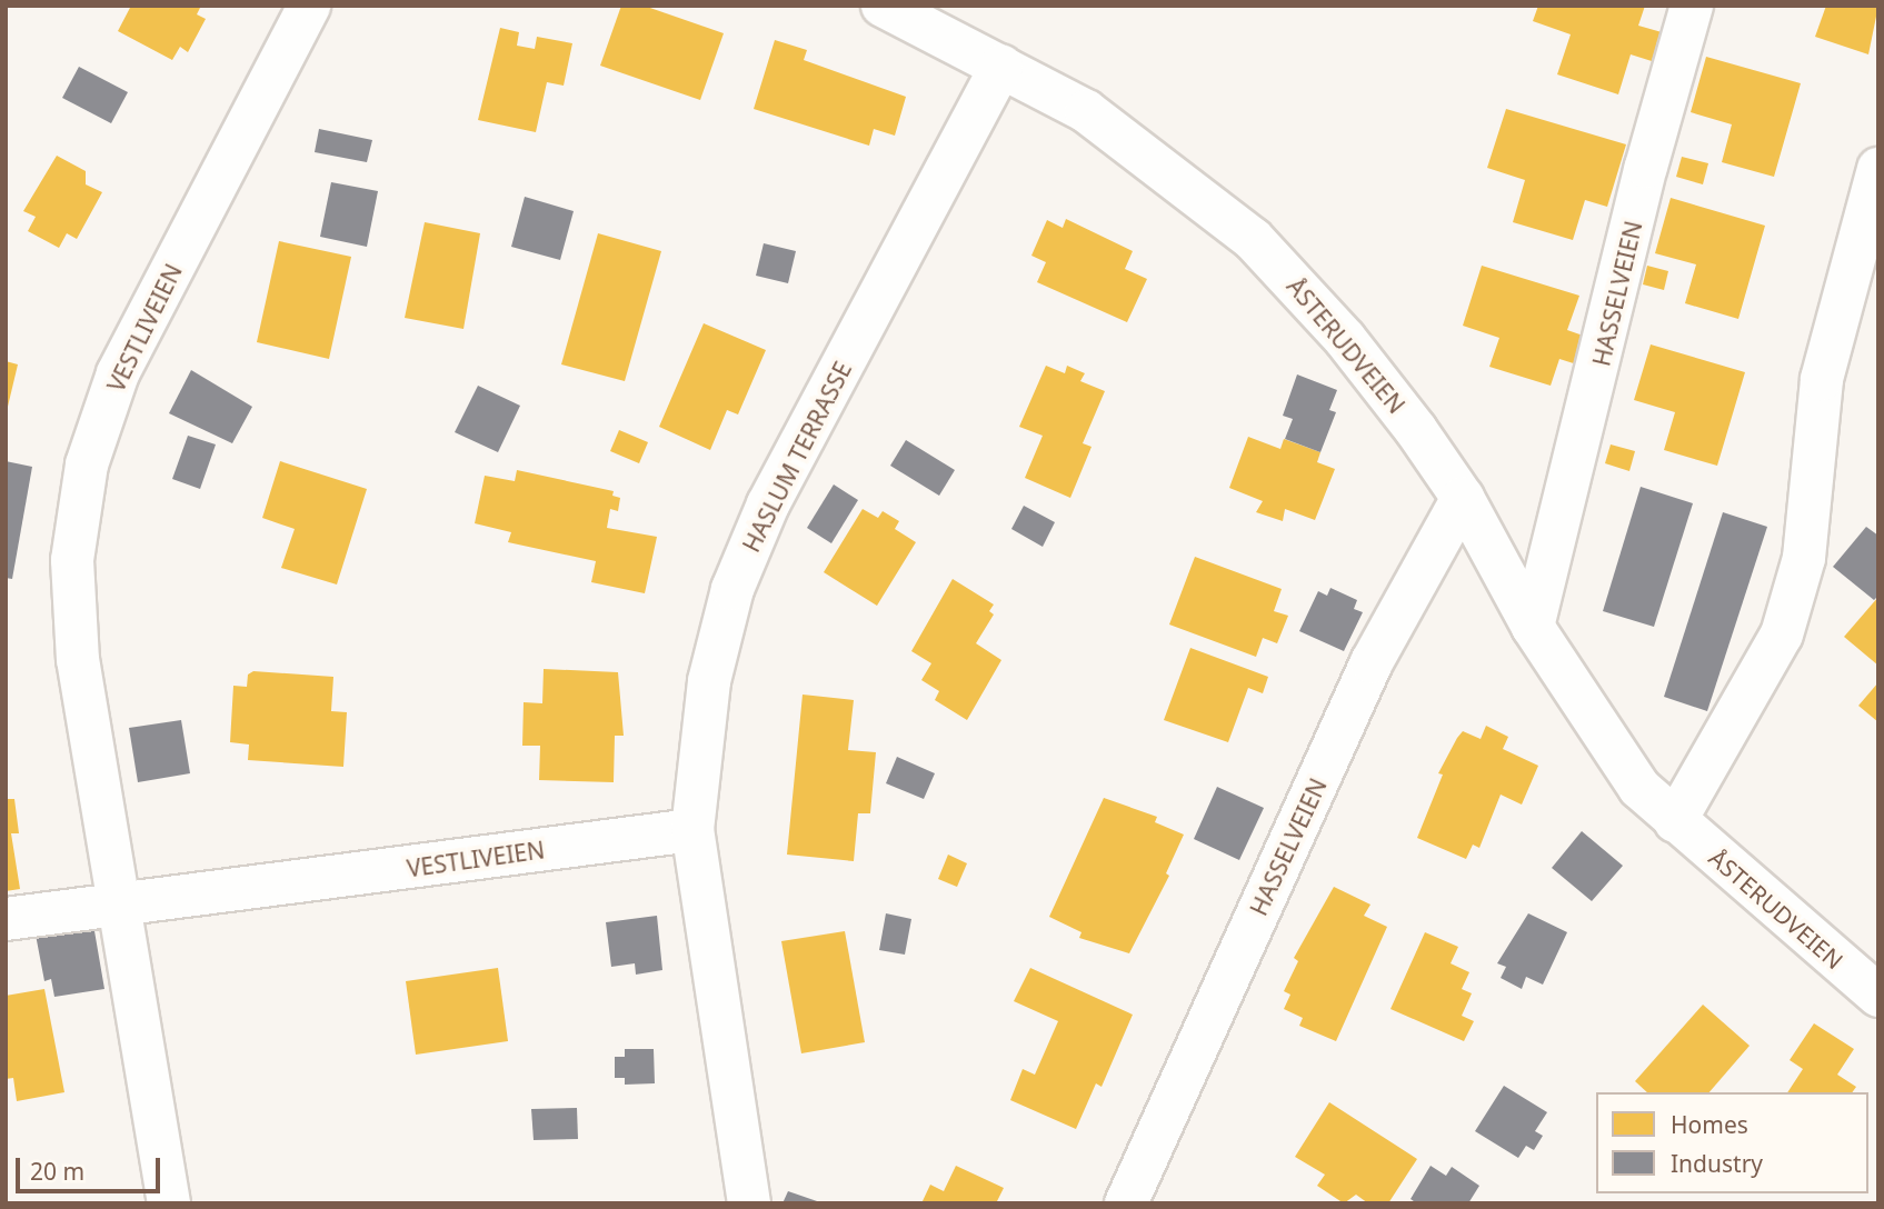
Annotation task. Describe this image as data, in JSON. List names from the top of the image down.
{
  "streets": {
    "street": [
      "HASSELVEIEN",
      "VESTLIVEIEN",
      "ÅSTERUDVEIEN",
      "HASLUM TERRASSE"
    ]
  },
  "crossings": [
    ["HASSELVEIEN", "ÅSTERUDVEIEN"],
    ["VESTLIVEIEN", "HASLUM TERRASSE"],
    ["ÅSTERUDVEIEN", "HASLUM TERRASSE"]
  ],
  "legend": ["Homes", "Industry"],
  "scale_bar": "20 m"
}
